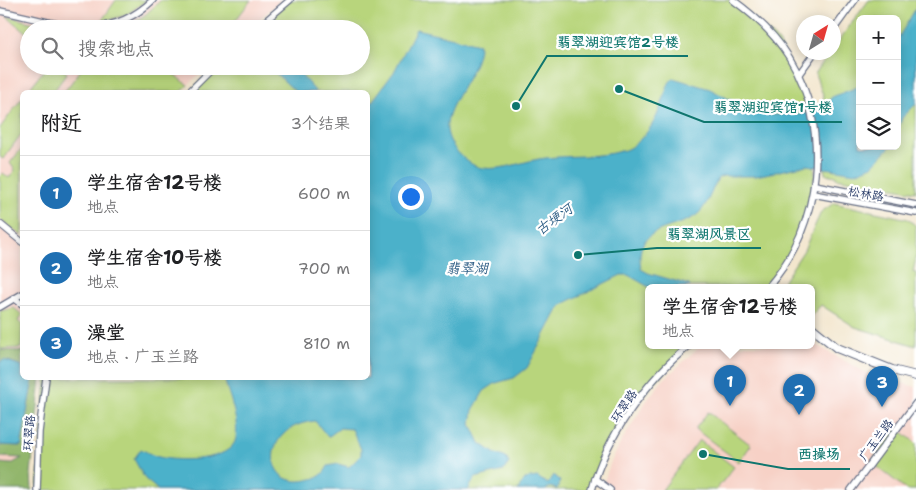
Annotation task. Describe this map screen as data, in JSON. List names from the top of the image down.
{
  "streets": {
    "street": ["松林路", "环翠路", "广玉兰路"]
  },
  "water": ["古埂河", "翡翠湖"],
  "places": [
    "翡翠湖迎宾馆1号楼",
    "翡翠湖迎宾馆2号楼",
    "翡翠湖风景区",
    "西操场"
  ],
  "north": "top right",
  "page": {
    "map_buttons": ["+", "−"],
    "search": "搜索地点",
    "heading": ["附近", "3个结果"],
    "list": [
      {
        "mark": "1",
        "name": "学生宿舍12号楼",
        "note": "地点",
        "value": "600 m"
      },
      {
        "mark": "2",
        "name": "学生宿舍10号楼",
        "note": "地点",
        "value": "700 m"
      },
      {
        "mark": "3",
        "name": "澡堂",
        "note": "地点 · 广玉兰路",
        "value": "810 m"
      }
    ],
    "popup": ["学生宿舍12号楼", "地点"],
    "pins": ["1", "3", "2"]
  }
}
